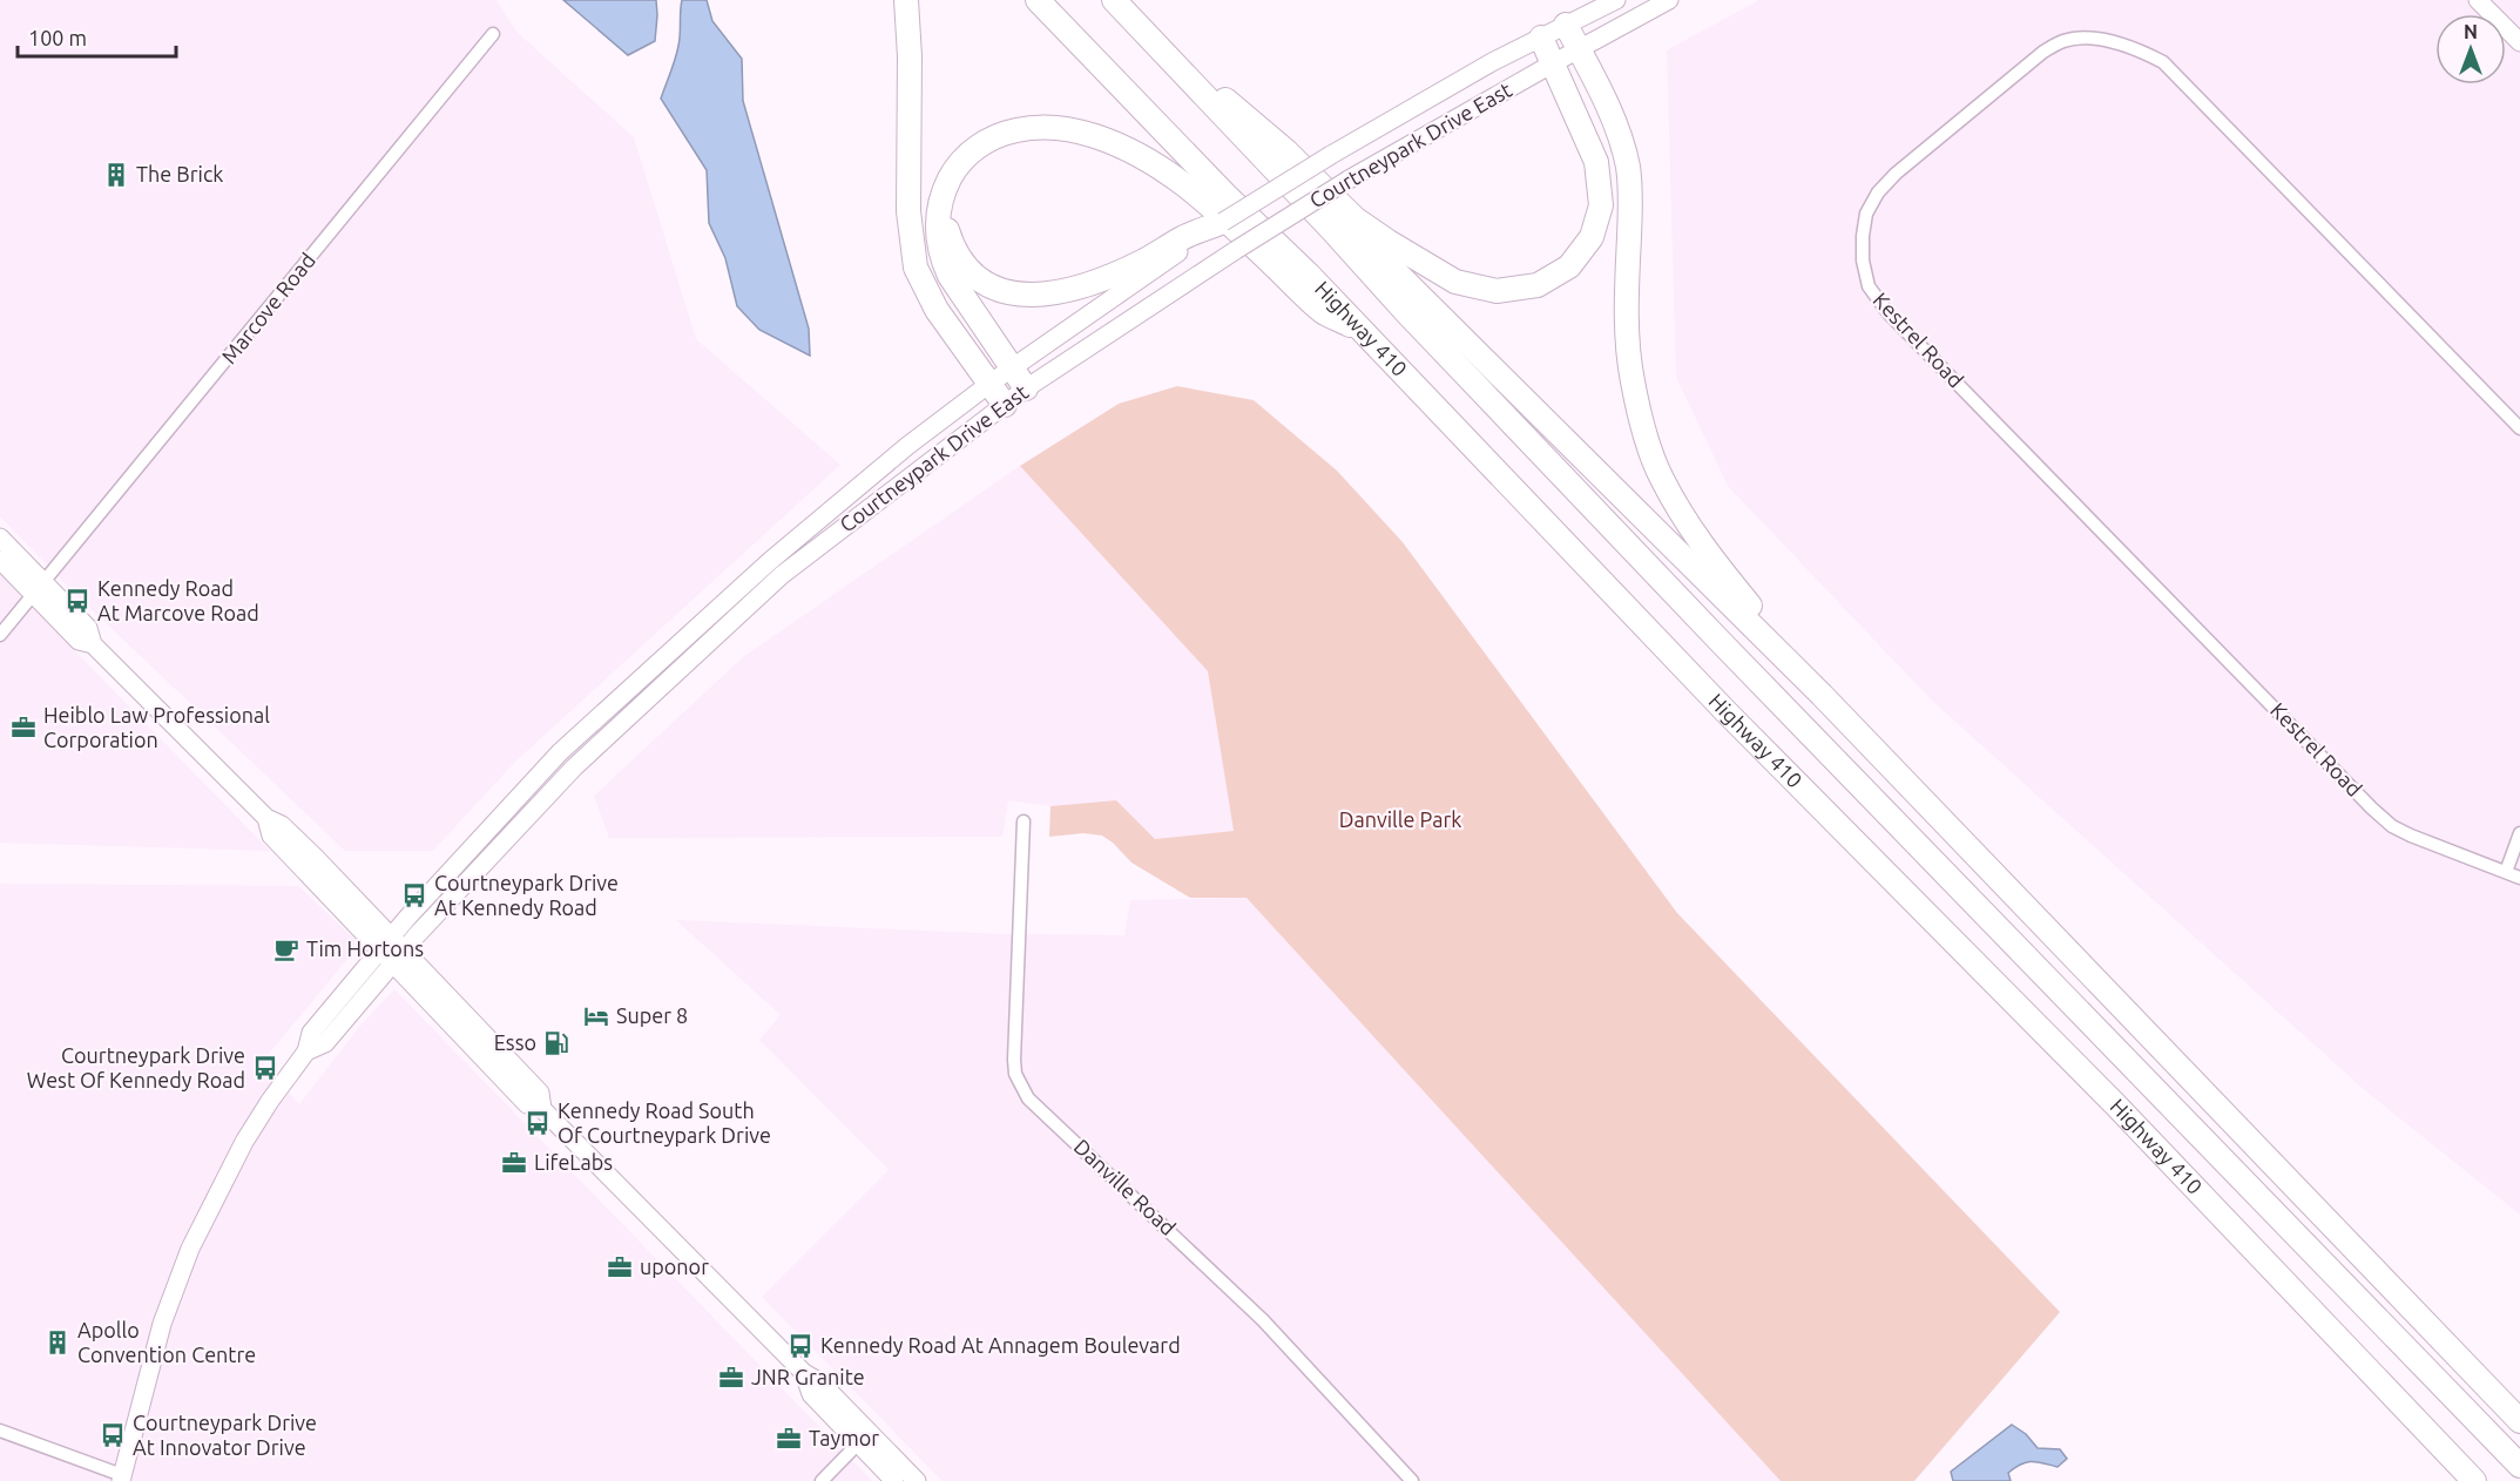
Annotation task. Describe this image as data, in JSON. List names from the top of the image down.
{
  "streets": {
    "highway": ["Highway 410"],
    "main road": ["Courtneypark Drive East"],
    "street": ["Marcove Road", "Kestrel Road", "Danville Road"]
  },
  "parks": ["Danville Park"],
  "places": {
    "building": ["The Brick", "Apollo Convention Centre"],
    "bus stop": [
      "Kennedy Road At Marcove Road",
      "Courtneypark Drive At Kennedy Road",
      "Courtneypark Drive West Of Kennedy Road",
      "Kennedy Road South Of Courtneypark Drive",
      "Kennedy Road At Annagem Boulevard",
      "Courtneypark Drive At Innovator Drive"
    ],
    "office": [
      "Heiblo Law Professional Corporation",
      "LifeLabs",
      "uponor",
      "JNR Granite",
      "Taymor"
    ],
    "cafe": ["Tim Hortons"],
    "hotel": ["Super 8"],
    "fuel station": ["Esso"]
  },
  "scale_bar": "100 m",
  "north": "top"
}
